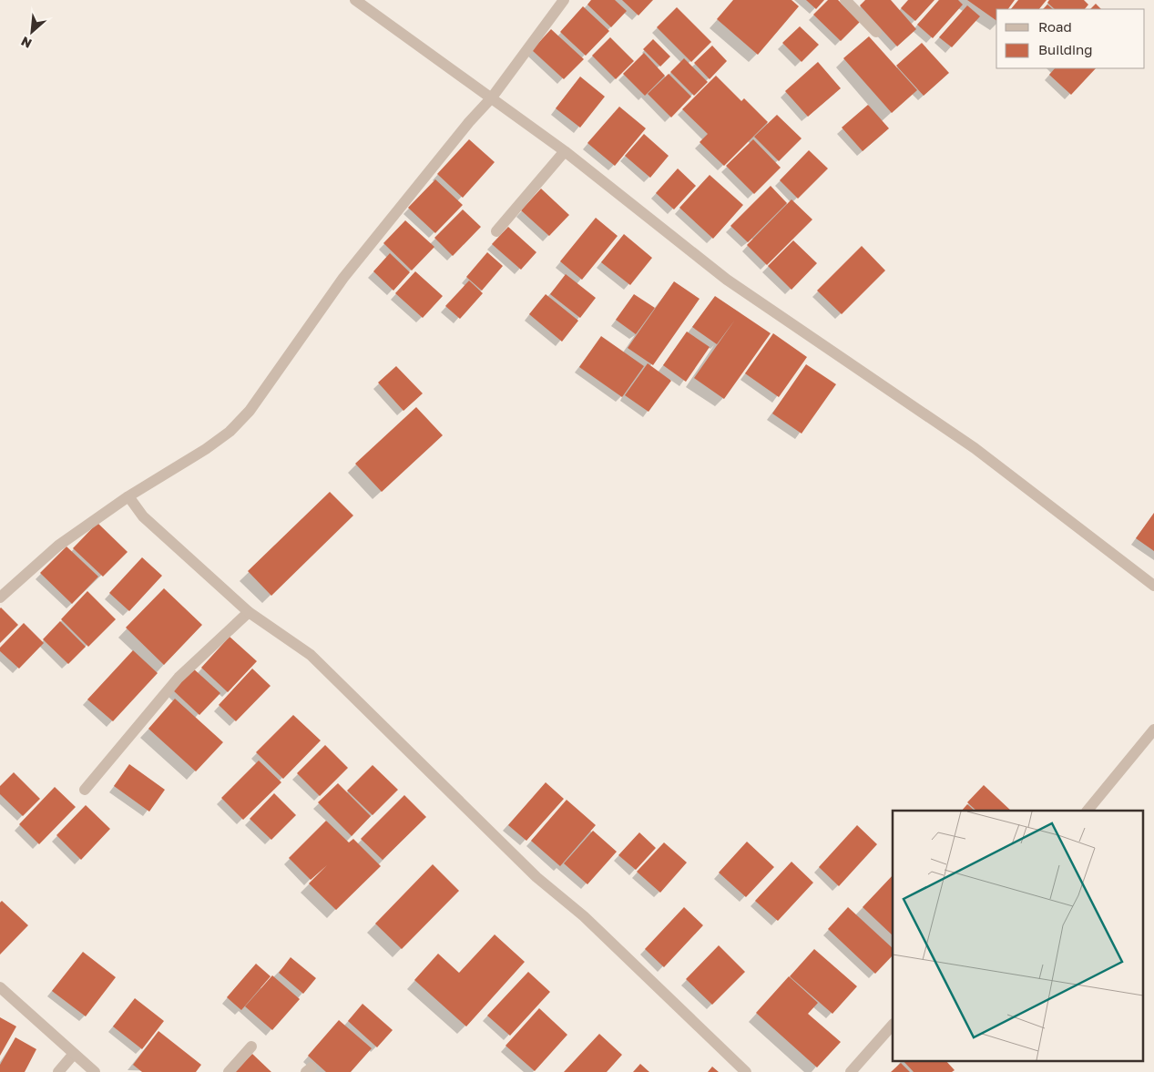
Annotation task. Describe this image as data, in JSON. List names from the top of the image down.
{
  "legend": ["Road", "Building"],
  "north": "bottom left"
}
